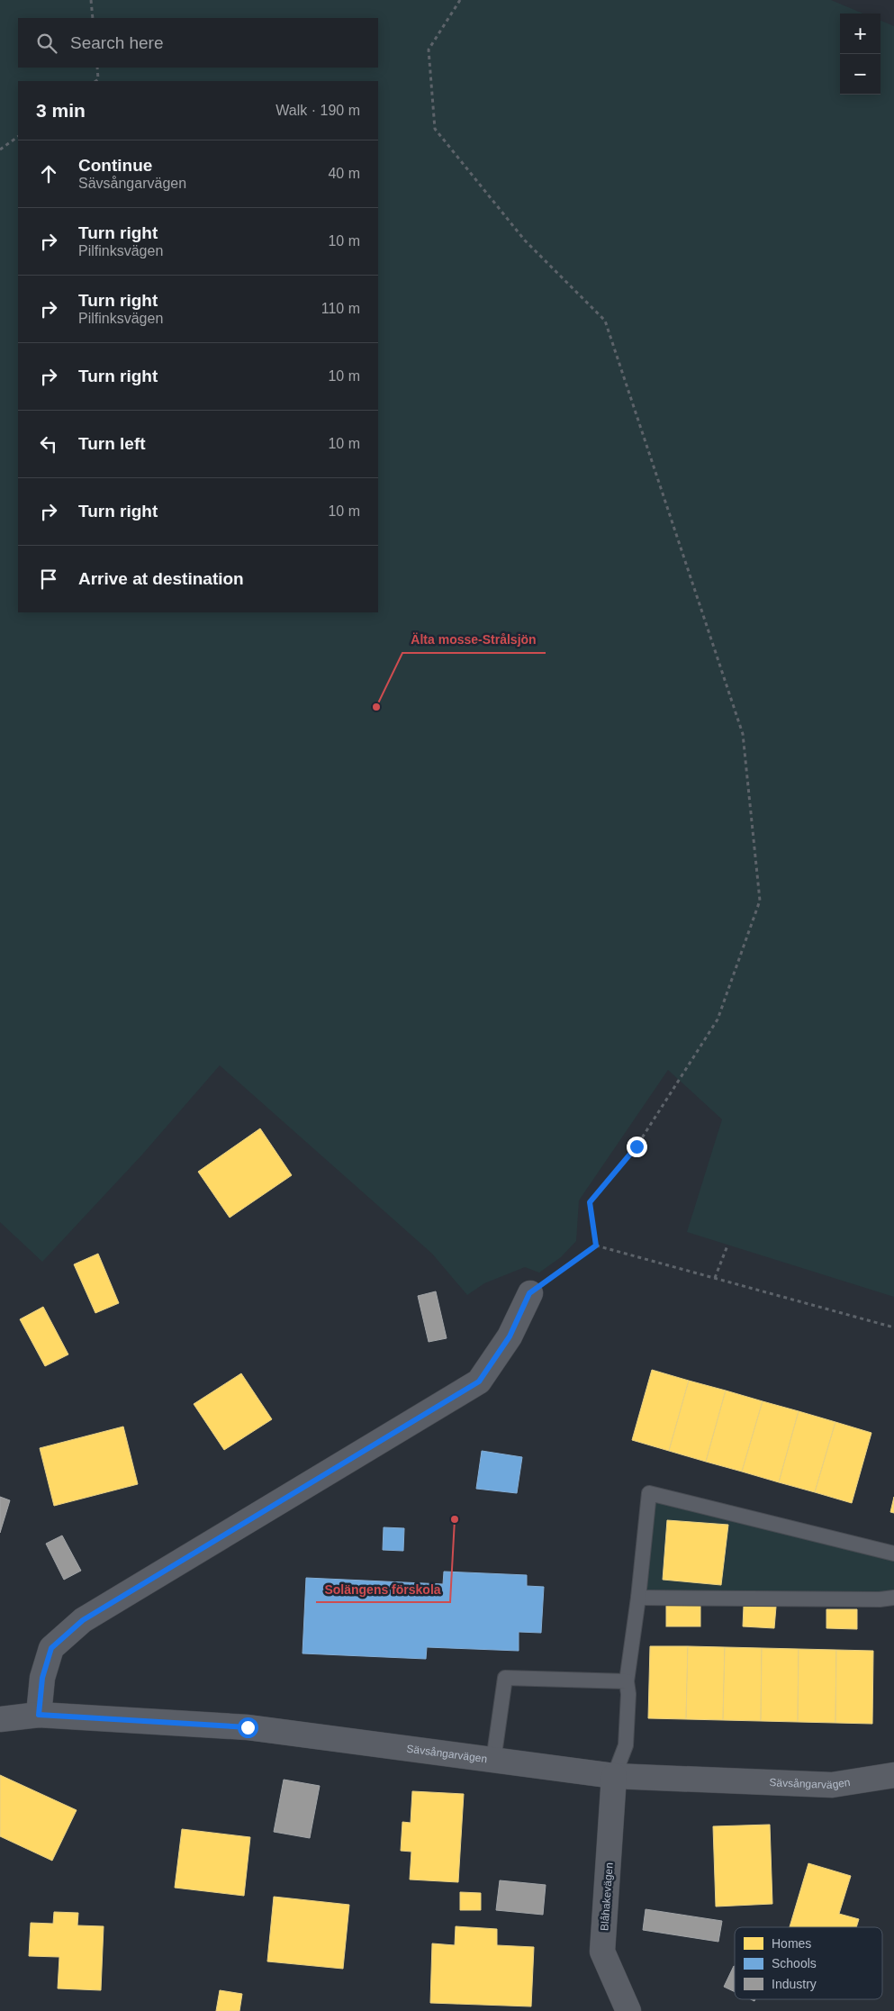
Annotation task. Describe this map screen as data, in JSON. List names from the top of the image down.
{
  "streets": {
    "street": ["Sävsångarvägen", "Blåhakevägen"]
  },
  "crossings": [
    ["Sävsångarvägen", "Blåhakevägen"]
  ],
  "places": ["Älta mosse-Strålsjön", "Solängens förskola"],
  "legend": ["Homes", "Schools", "Industry"],
  "page": {
    "map_buttons": ["+", "−"],
    "search": "Search here",
    "heading": ["3 min", "Walk · 190 m"],
    "list": [
      ["Continue", "Sävsångarvägen", "40 m"],
      ["Turn right", "Pilfinksvägen", "10 m"],
      ["Turn right", "Pilfinksvägen", "110 m"],
      ["Turn right", "10 m"],
      ["Turn left", "10 m"],
      ["Turn right", "10 m"],
      "Arrive at destination"
    ]
  }
}
